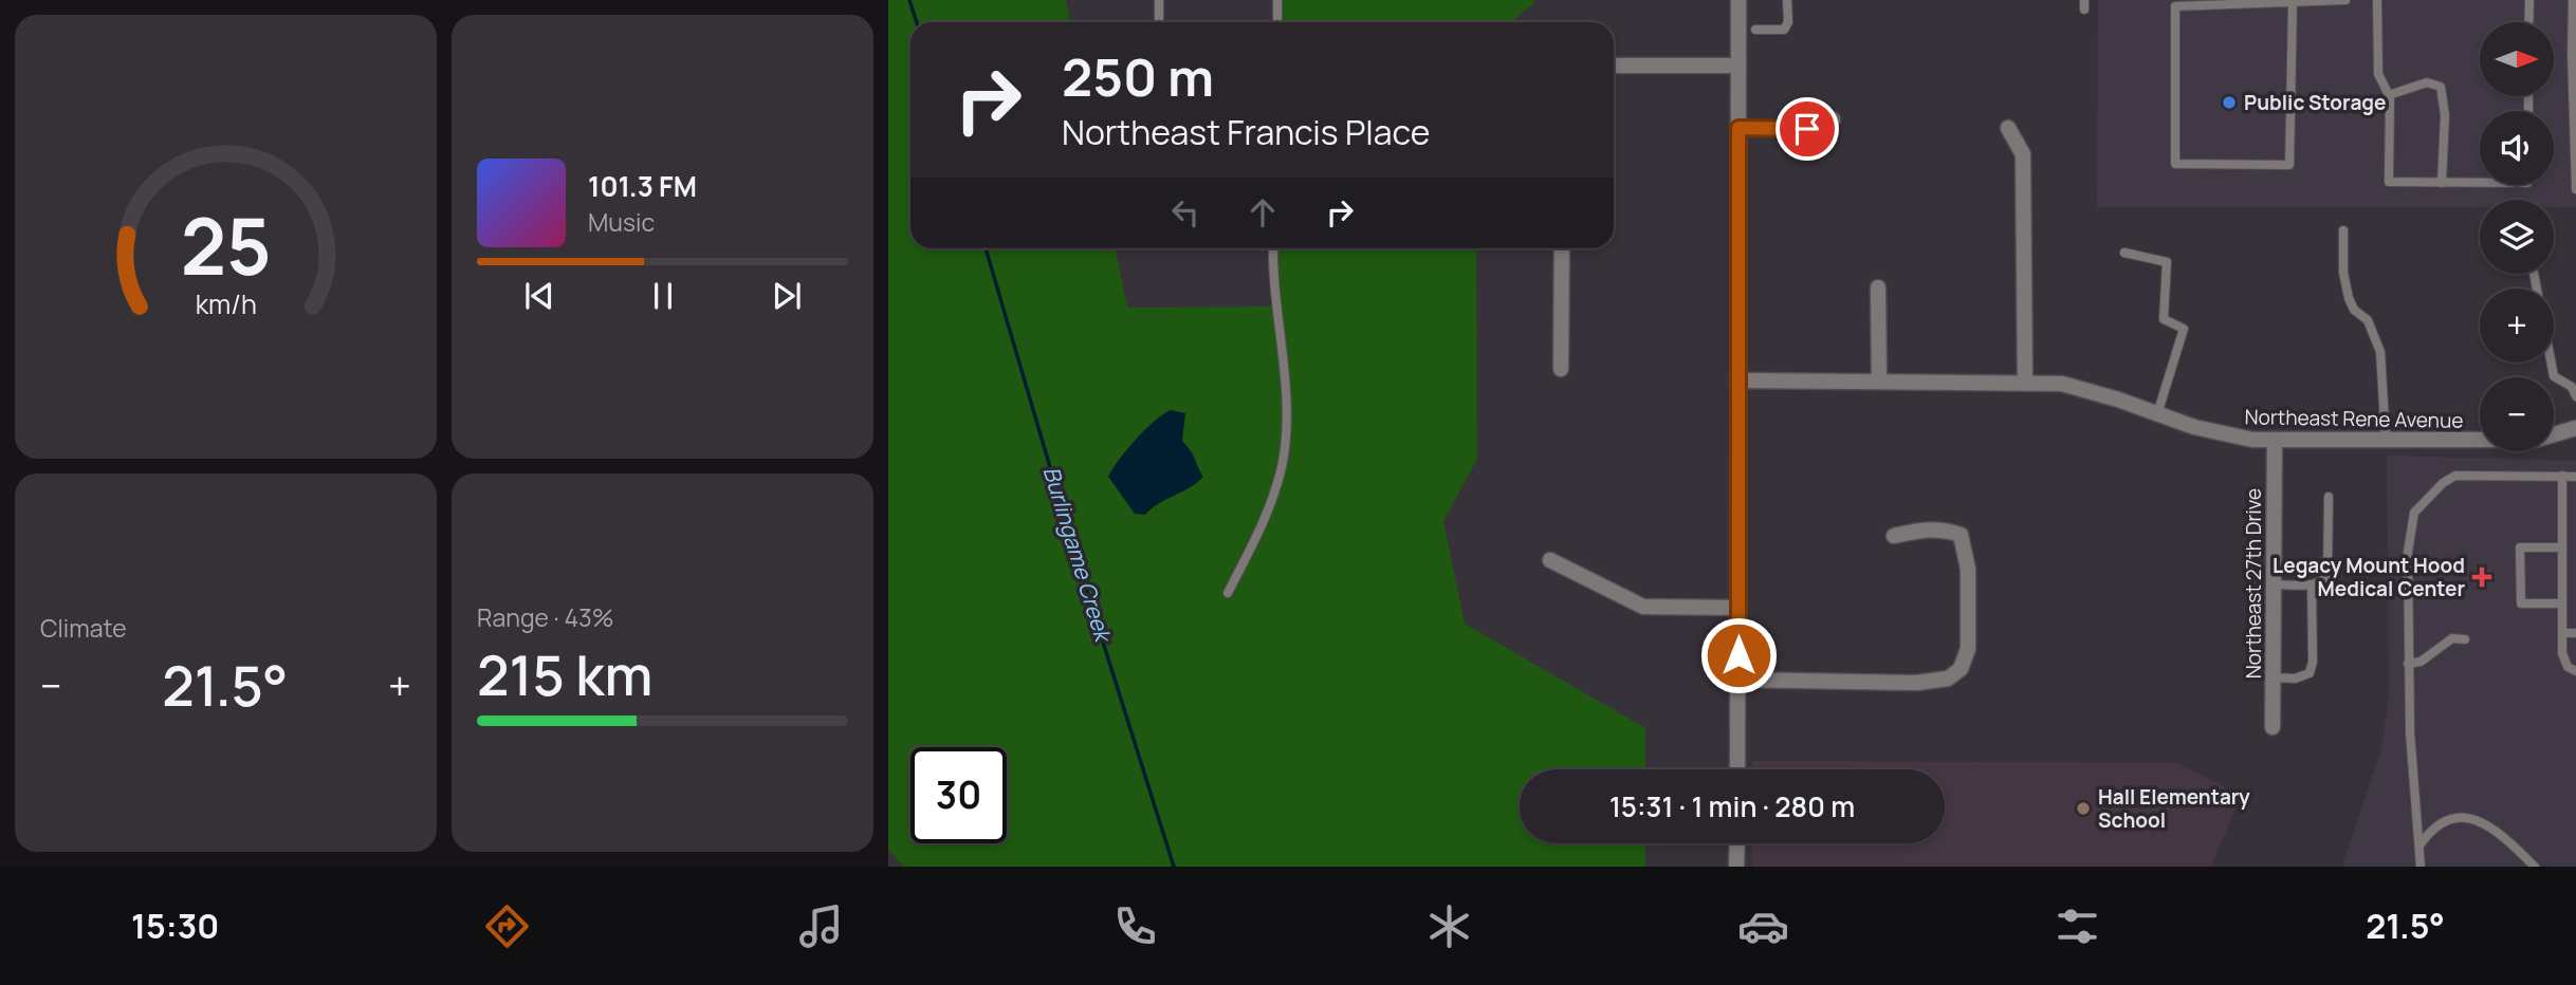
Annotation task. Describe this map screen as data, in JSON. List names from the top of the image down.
{
  "streets": {
    "street": ["Northeast Rene Avenue", "Northeast 27th Drive"]
  },
  "crossings": [
    ["Northeast Rene Avenue", "Northeast 27th Drive"]
  ],
  "water": ["Burlingame Creek"],
  "places": {
    "other": ["Public Storage", "Hall Elementary School"],
    "health": ["Legacy Mount Hood Medical Center"]
  },
  "north": "right",
  "page": {
    "map_buttons": ["+", "−"],
    "turn": ["250 m", "Northeast Francis Place"],
    "song": ["101.3 FM", "Music"],
    "tile": [
      "Climate",
      ["Range · 43%", "215 km"]
    ],
    "heat": ["−", "21.5°", "+"],
    "limit": "30",
    "trip": "15:31 · 1 min · 280 m",
    "tabs": ["15:30", "21.5°"],
    "gauge": ["25", "km/h"]
  }
}
